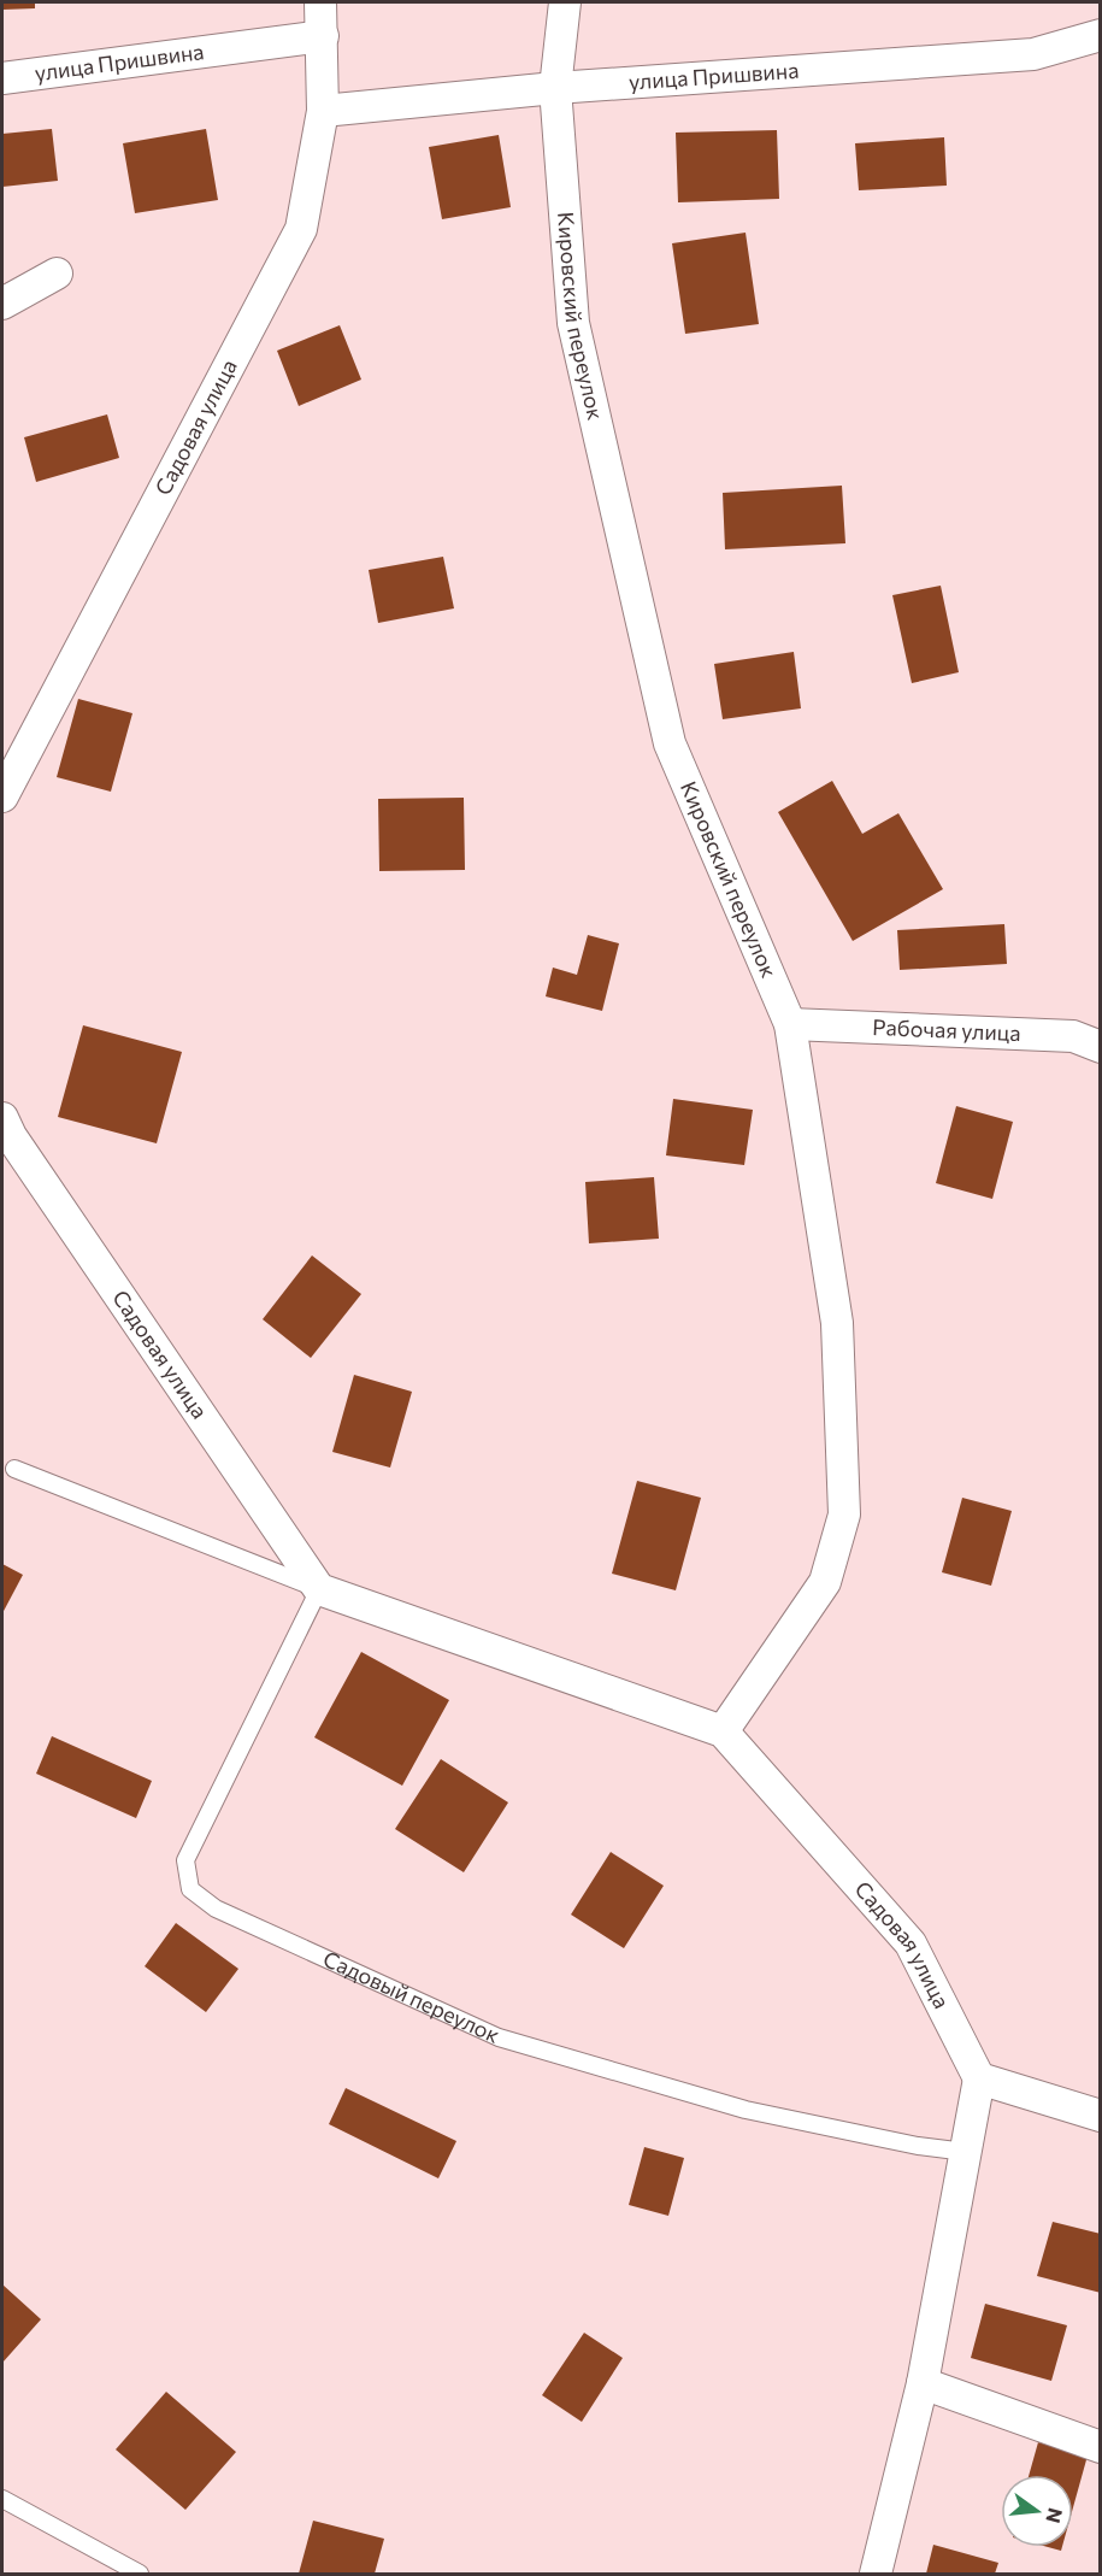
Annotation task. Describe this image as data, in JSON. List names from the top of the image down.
{
  "streets": {
    "street": [
      "улица Пришвина",
      "Кировский переулок",
      "Садовая улица",
      "Рабочая улица"
    ],
    "lane": ["Садовый переулок"]
  },
  "crossings": [
    ["улица Пришвина", "Кировский переулок"],
    ["улица Пришвина", "Садовая улица"],
    ["Кировский переулок", "Садовая улица"],
    ["Кировский переулок", "Рабочая улица"],
    ["Садовая улица", "Садовый переулок"]
  ],
  "north": "right"
}
